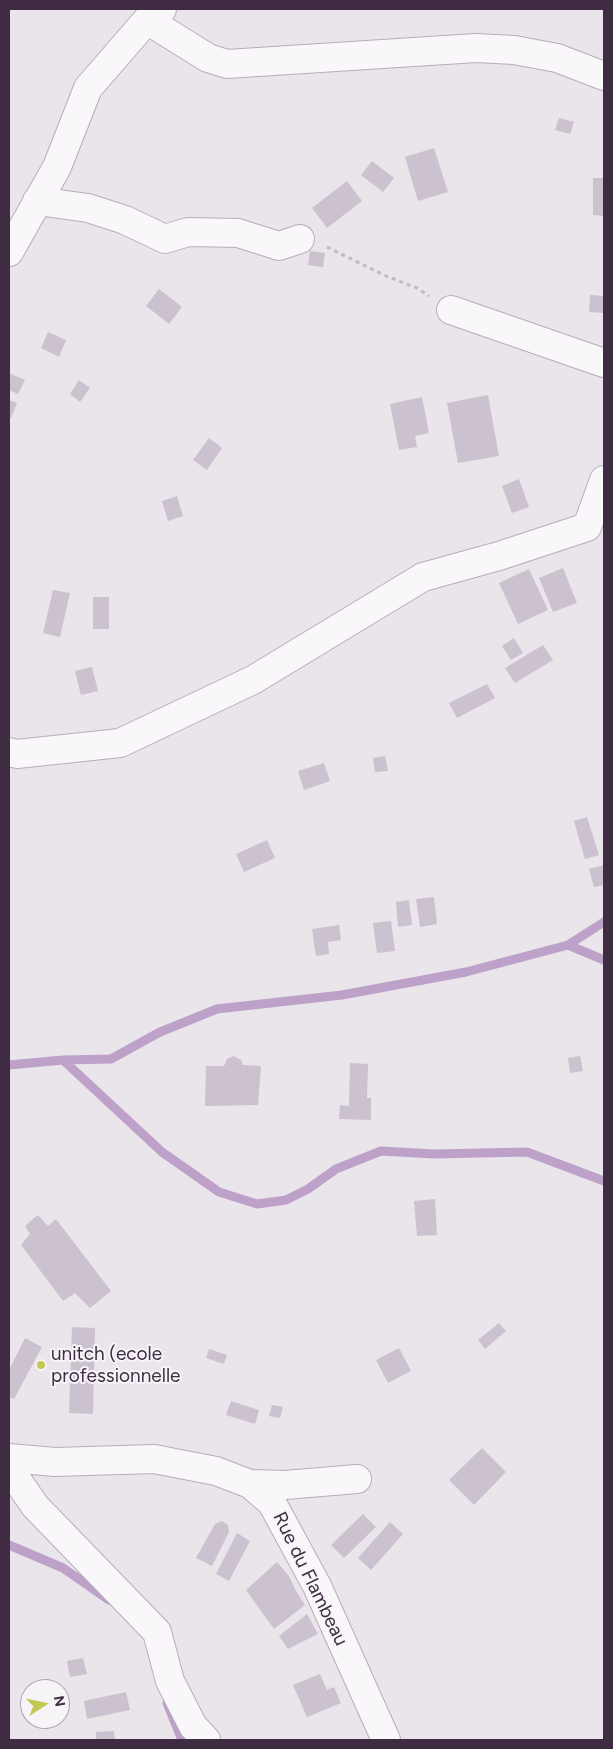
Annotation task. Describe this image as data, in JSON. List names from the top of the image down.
{
  "streets": {
    "street": ["Rue du Flambeau"]
  },
  "places": ["unitch (ecole professionnelle"],
  "north": "right"
}
